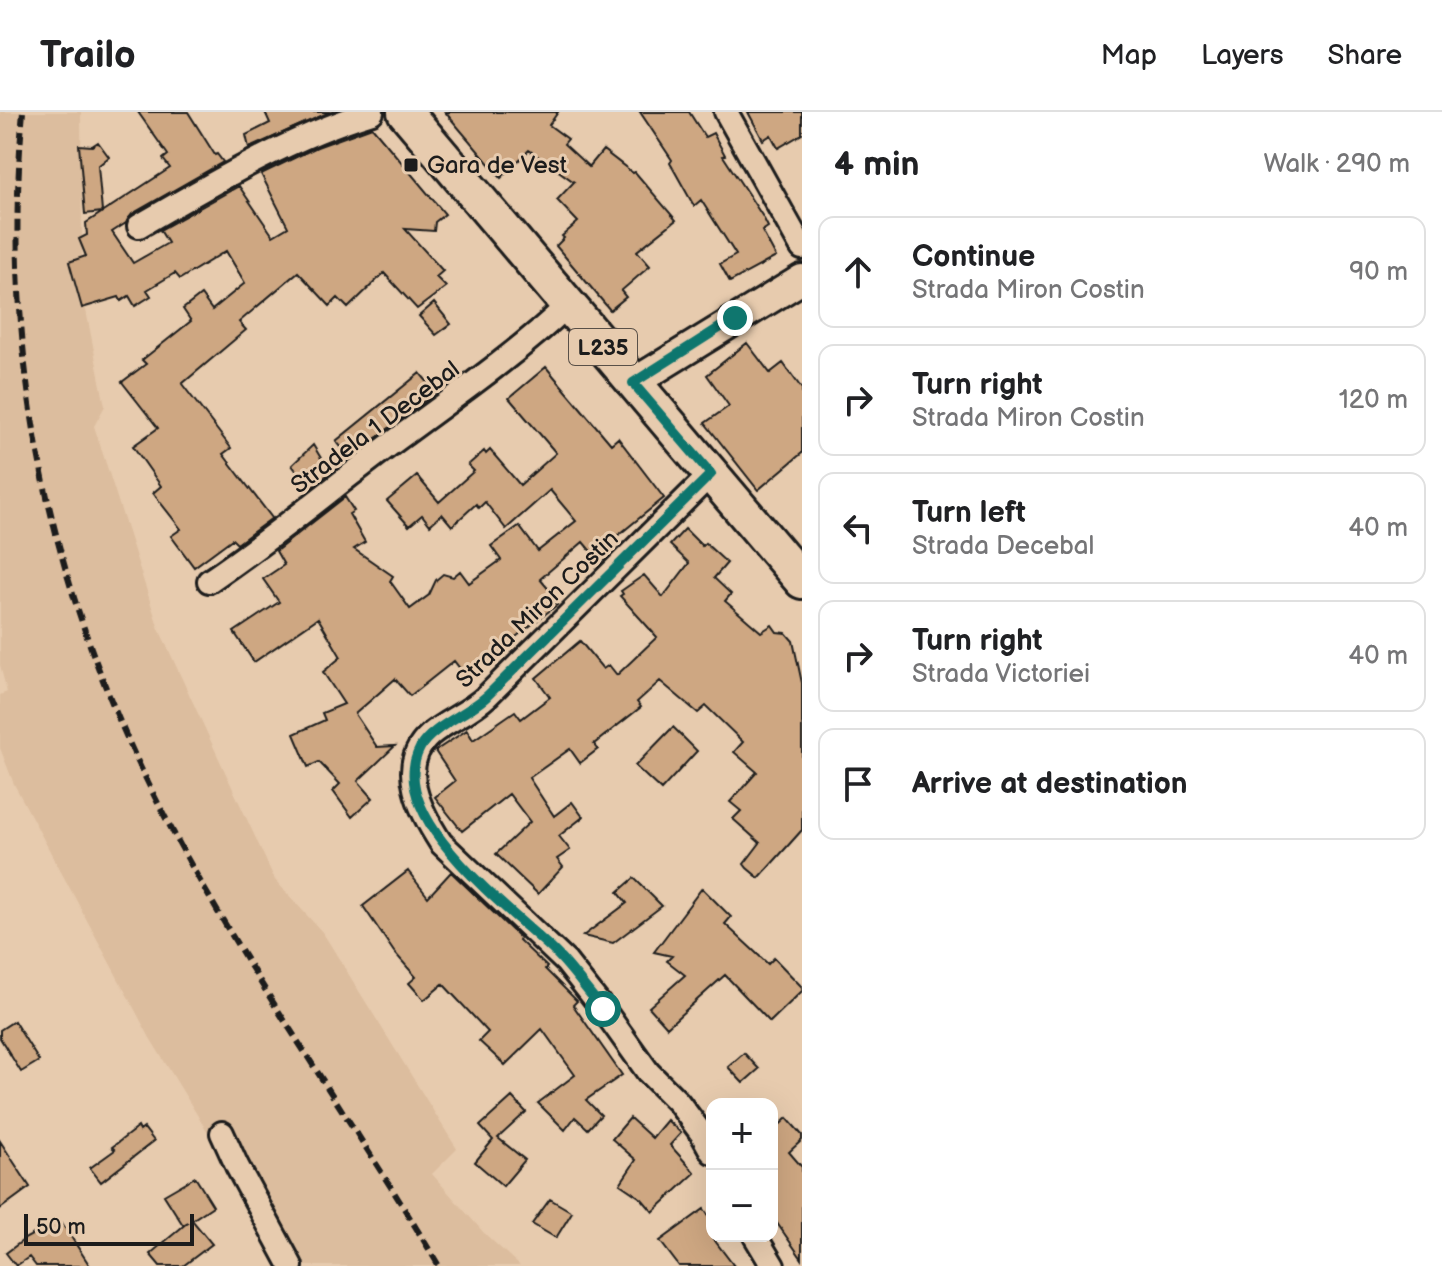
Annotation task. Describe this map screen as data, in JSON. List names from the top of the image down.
{
  "streets": {
    "main road": ["L235"],
    "street": ["Stradela 1 Decebal", "Strada Miron Costin"]
  },
  "crossings": [
    ["L235", "Stradela 1 Decebal"],
    ["L235", "Strada Miron Costin"]
  ],
  "places": {
    "transit": ["Gara de Vest"]
  },
  "scale_bar": "50 m",
  "page": {
    "header": "Trailo",
    "nav": ["Map", "Layers", "Share"],
    "heading": ["4 min", "Walk · 290 m"],
    "list": [
      ["Continue", "Strada Miron Costin", "90 m"],
      ["Turn right", "Strada Miron Costin", "120 m"],
      ["Turn left", "Strada Decebal", "40 m"],
      ["Turn right", "Strada Victoriei", "40 m"],
      "Arrive at destination"
    ],
    "map_buttons": ["+", "−"],
    "scale": "50 m"
  }
}
